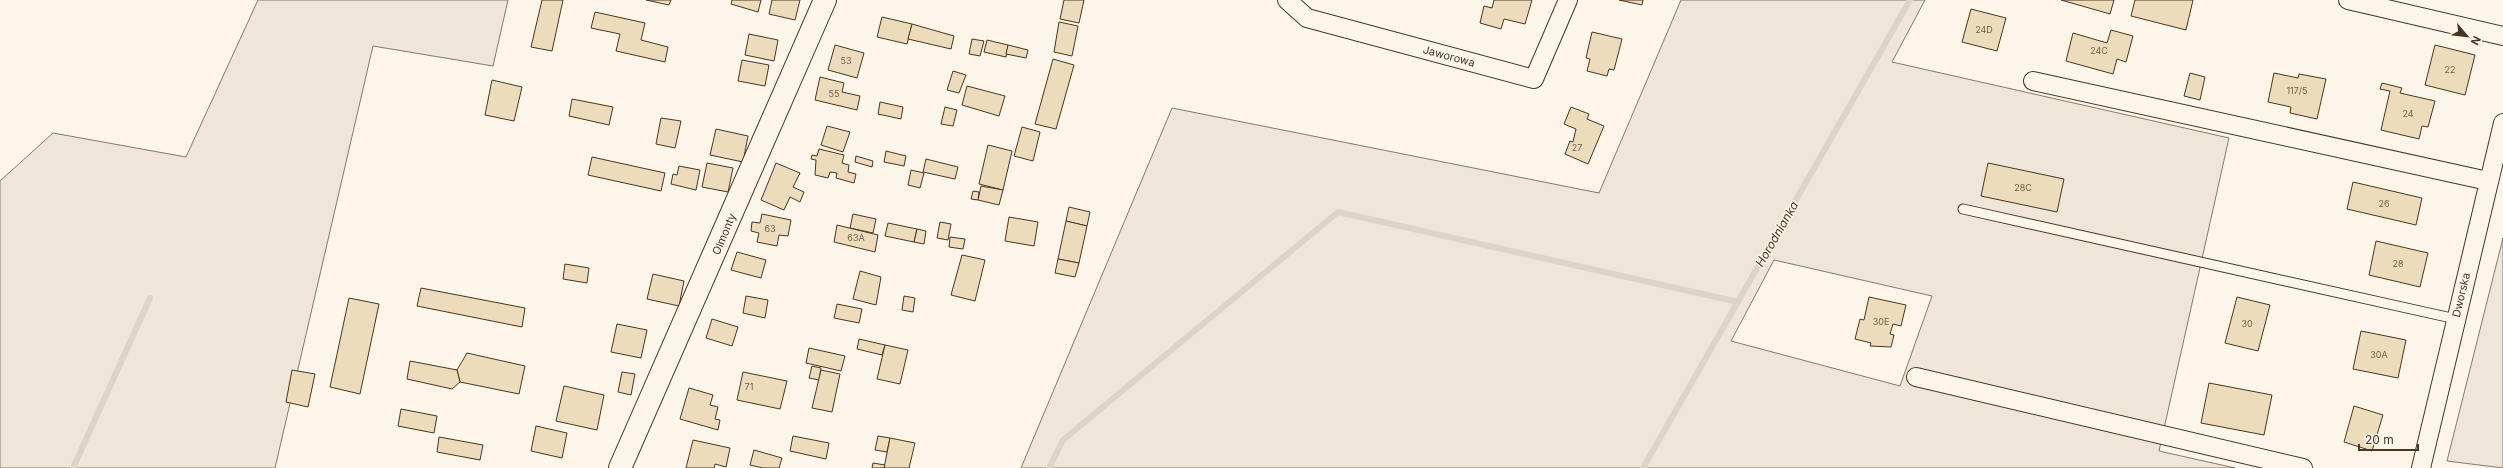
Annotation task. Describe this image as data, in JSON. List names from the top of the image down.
{
  "streets": {
    "street": ["Jaworowa", "Olmonty", "Dworska"]
  },
  "water": ["Horodnianka"],
  "house_numbers": [
    "24D",
    "24C",
    "53",
    "22",
    "117/5",
    "55",
    "24",
    "27",
    "28C",
    "26",
    "63",
    "63A",
    "28",
    "30E",
    "30",
    "30A",
    "71"
  ],
  "scale_bar": "20 m",
  "north": "bottom right"
}
